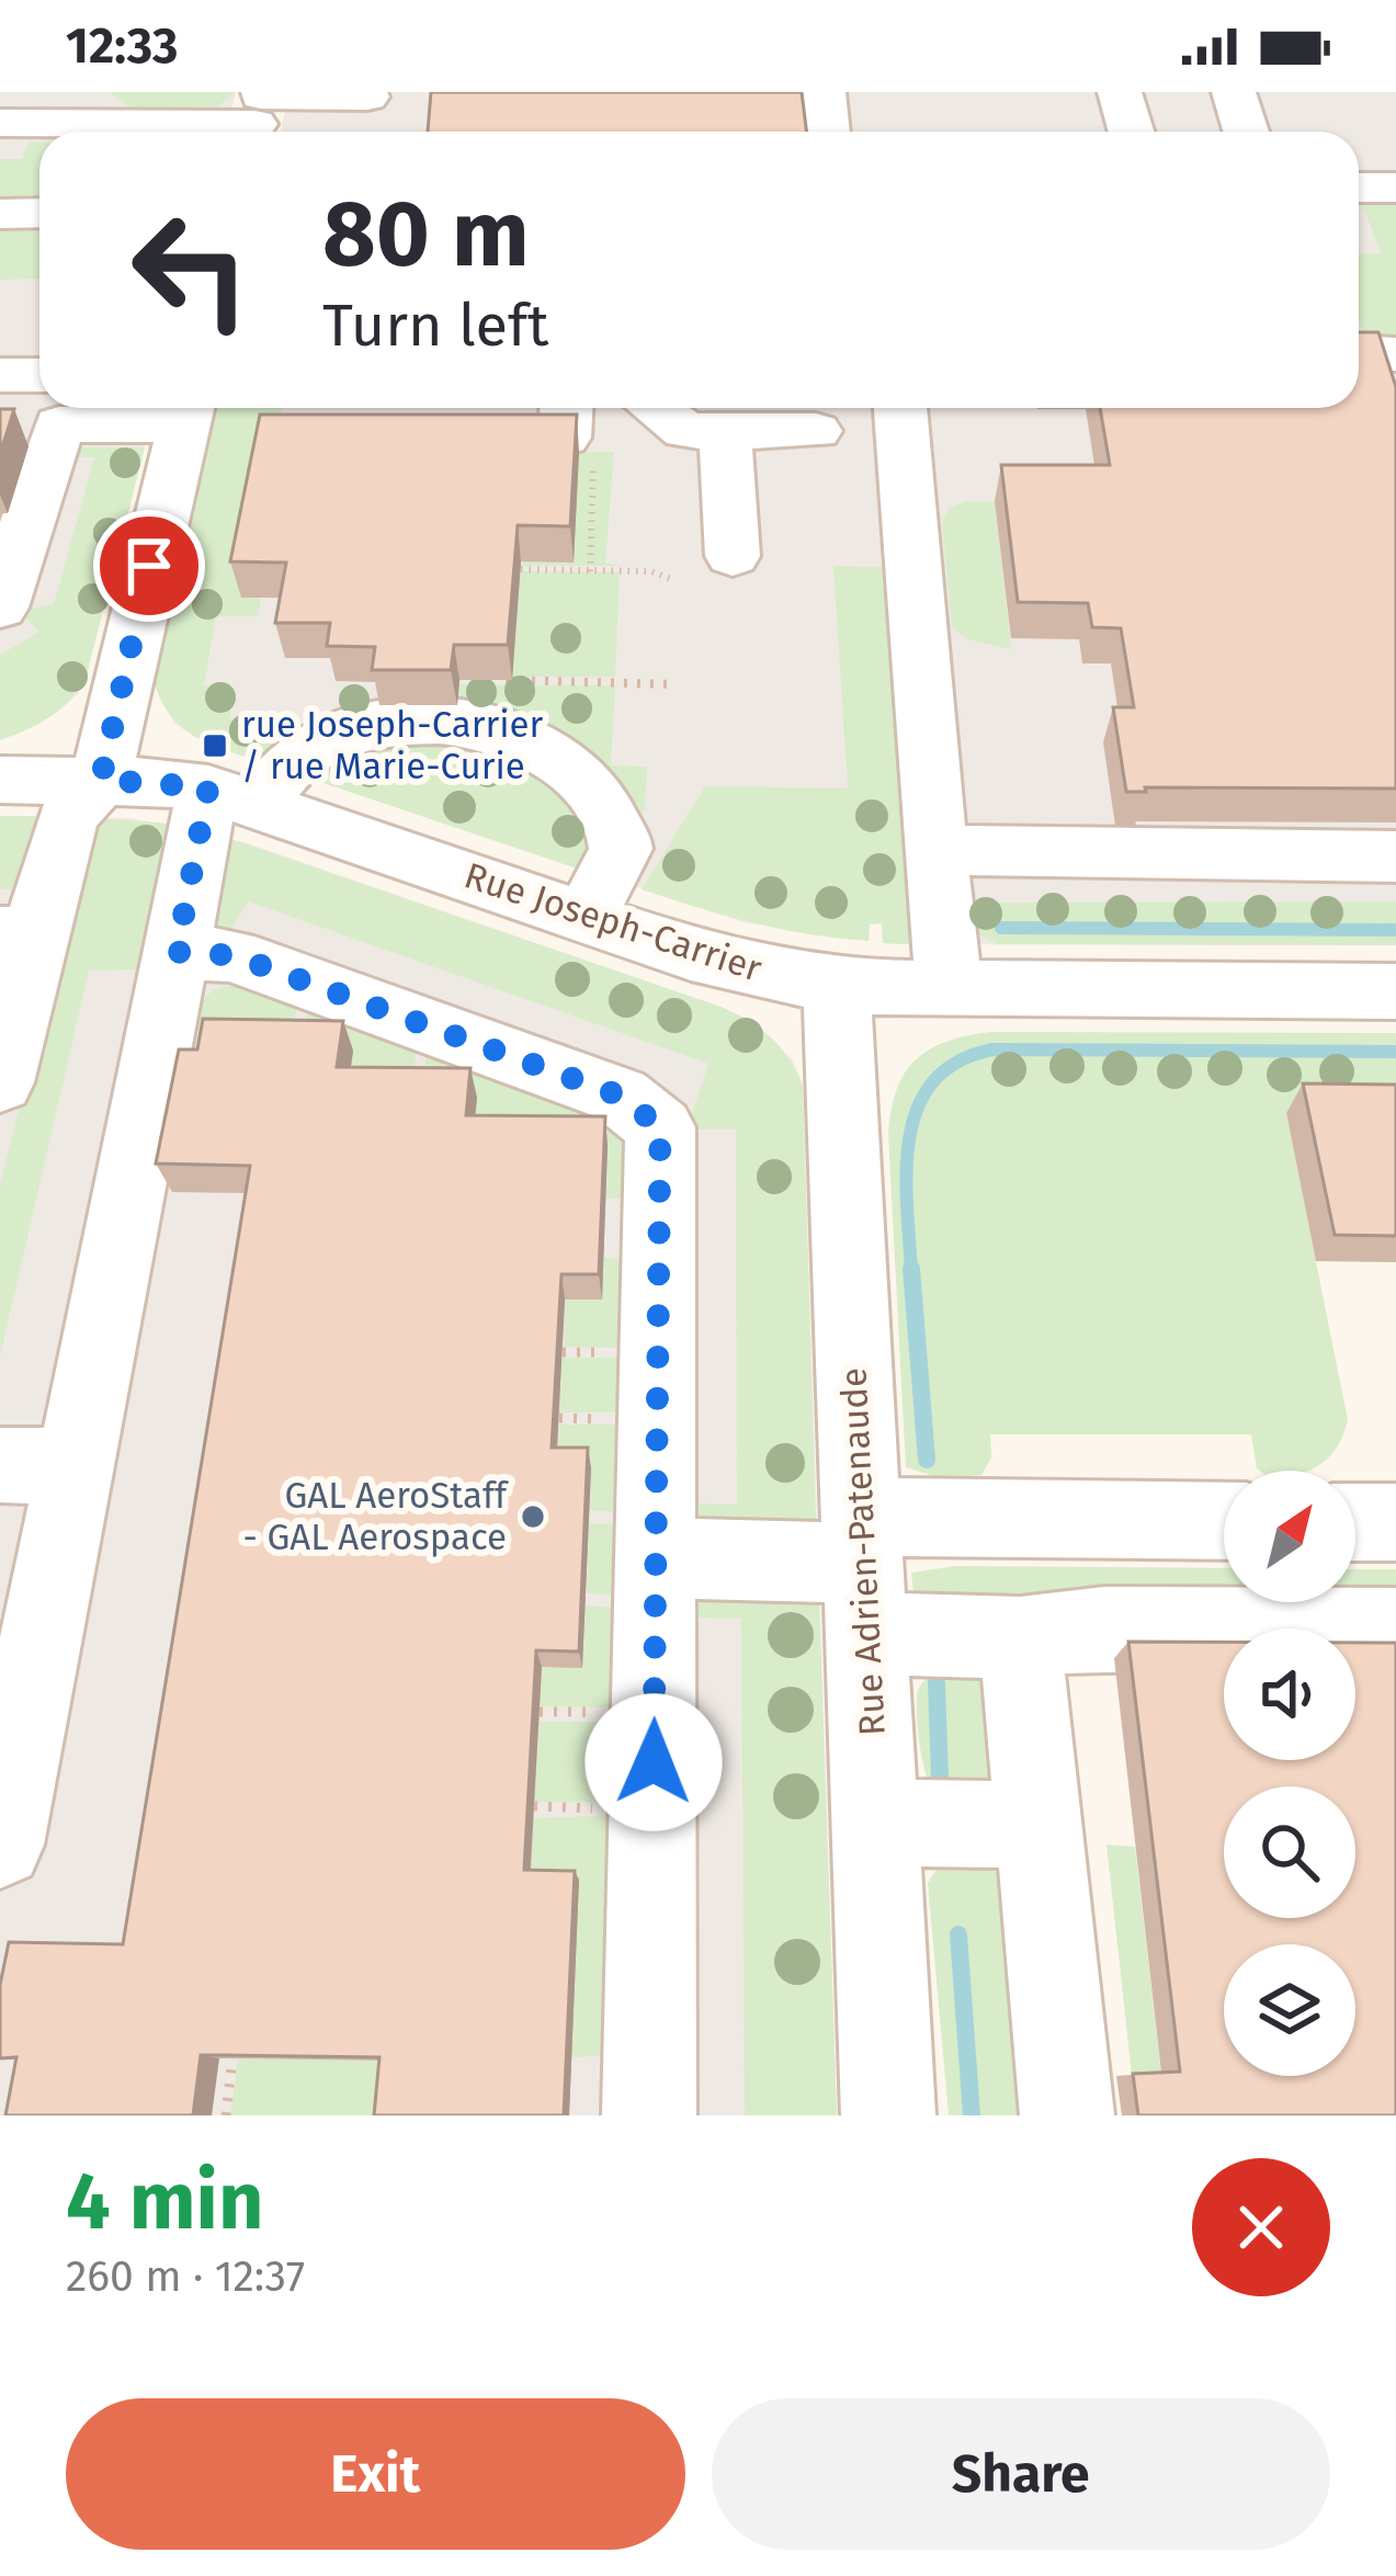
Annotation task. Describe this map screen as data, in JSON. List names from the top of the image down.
{
  "streets": {
    "street": ["Rue Joseph-Carrier", "Rue Adrien-Patenaude"]
  },
  "crossings": [
    ["Rue Joseph-Carrier", "Rue Adrien-Patenaude"]
  ],
  "places": {
    "transit": ["rue Joseph-Carrier / rue Marie-Curie"],
    "other": ["GAL AeroStaff - GAL Aerospace"]
  },
  "north": "top right",
  "page": {
    "status": "12:33",
    "turn": ["80 m", "Turn left"],
    "heading": ["4 min", "260 m · 12:37"],
    "buttons": ["Exit", "Share"]
  }
}
